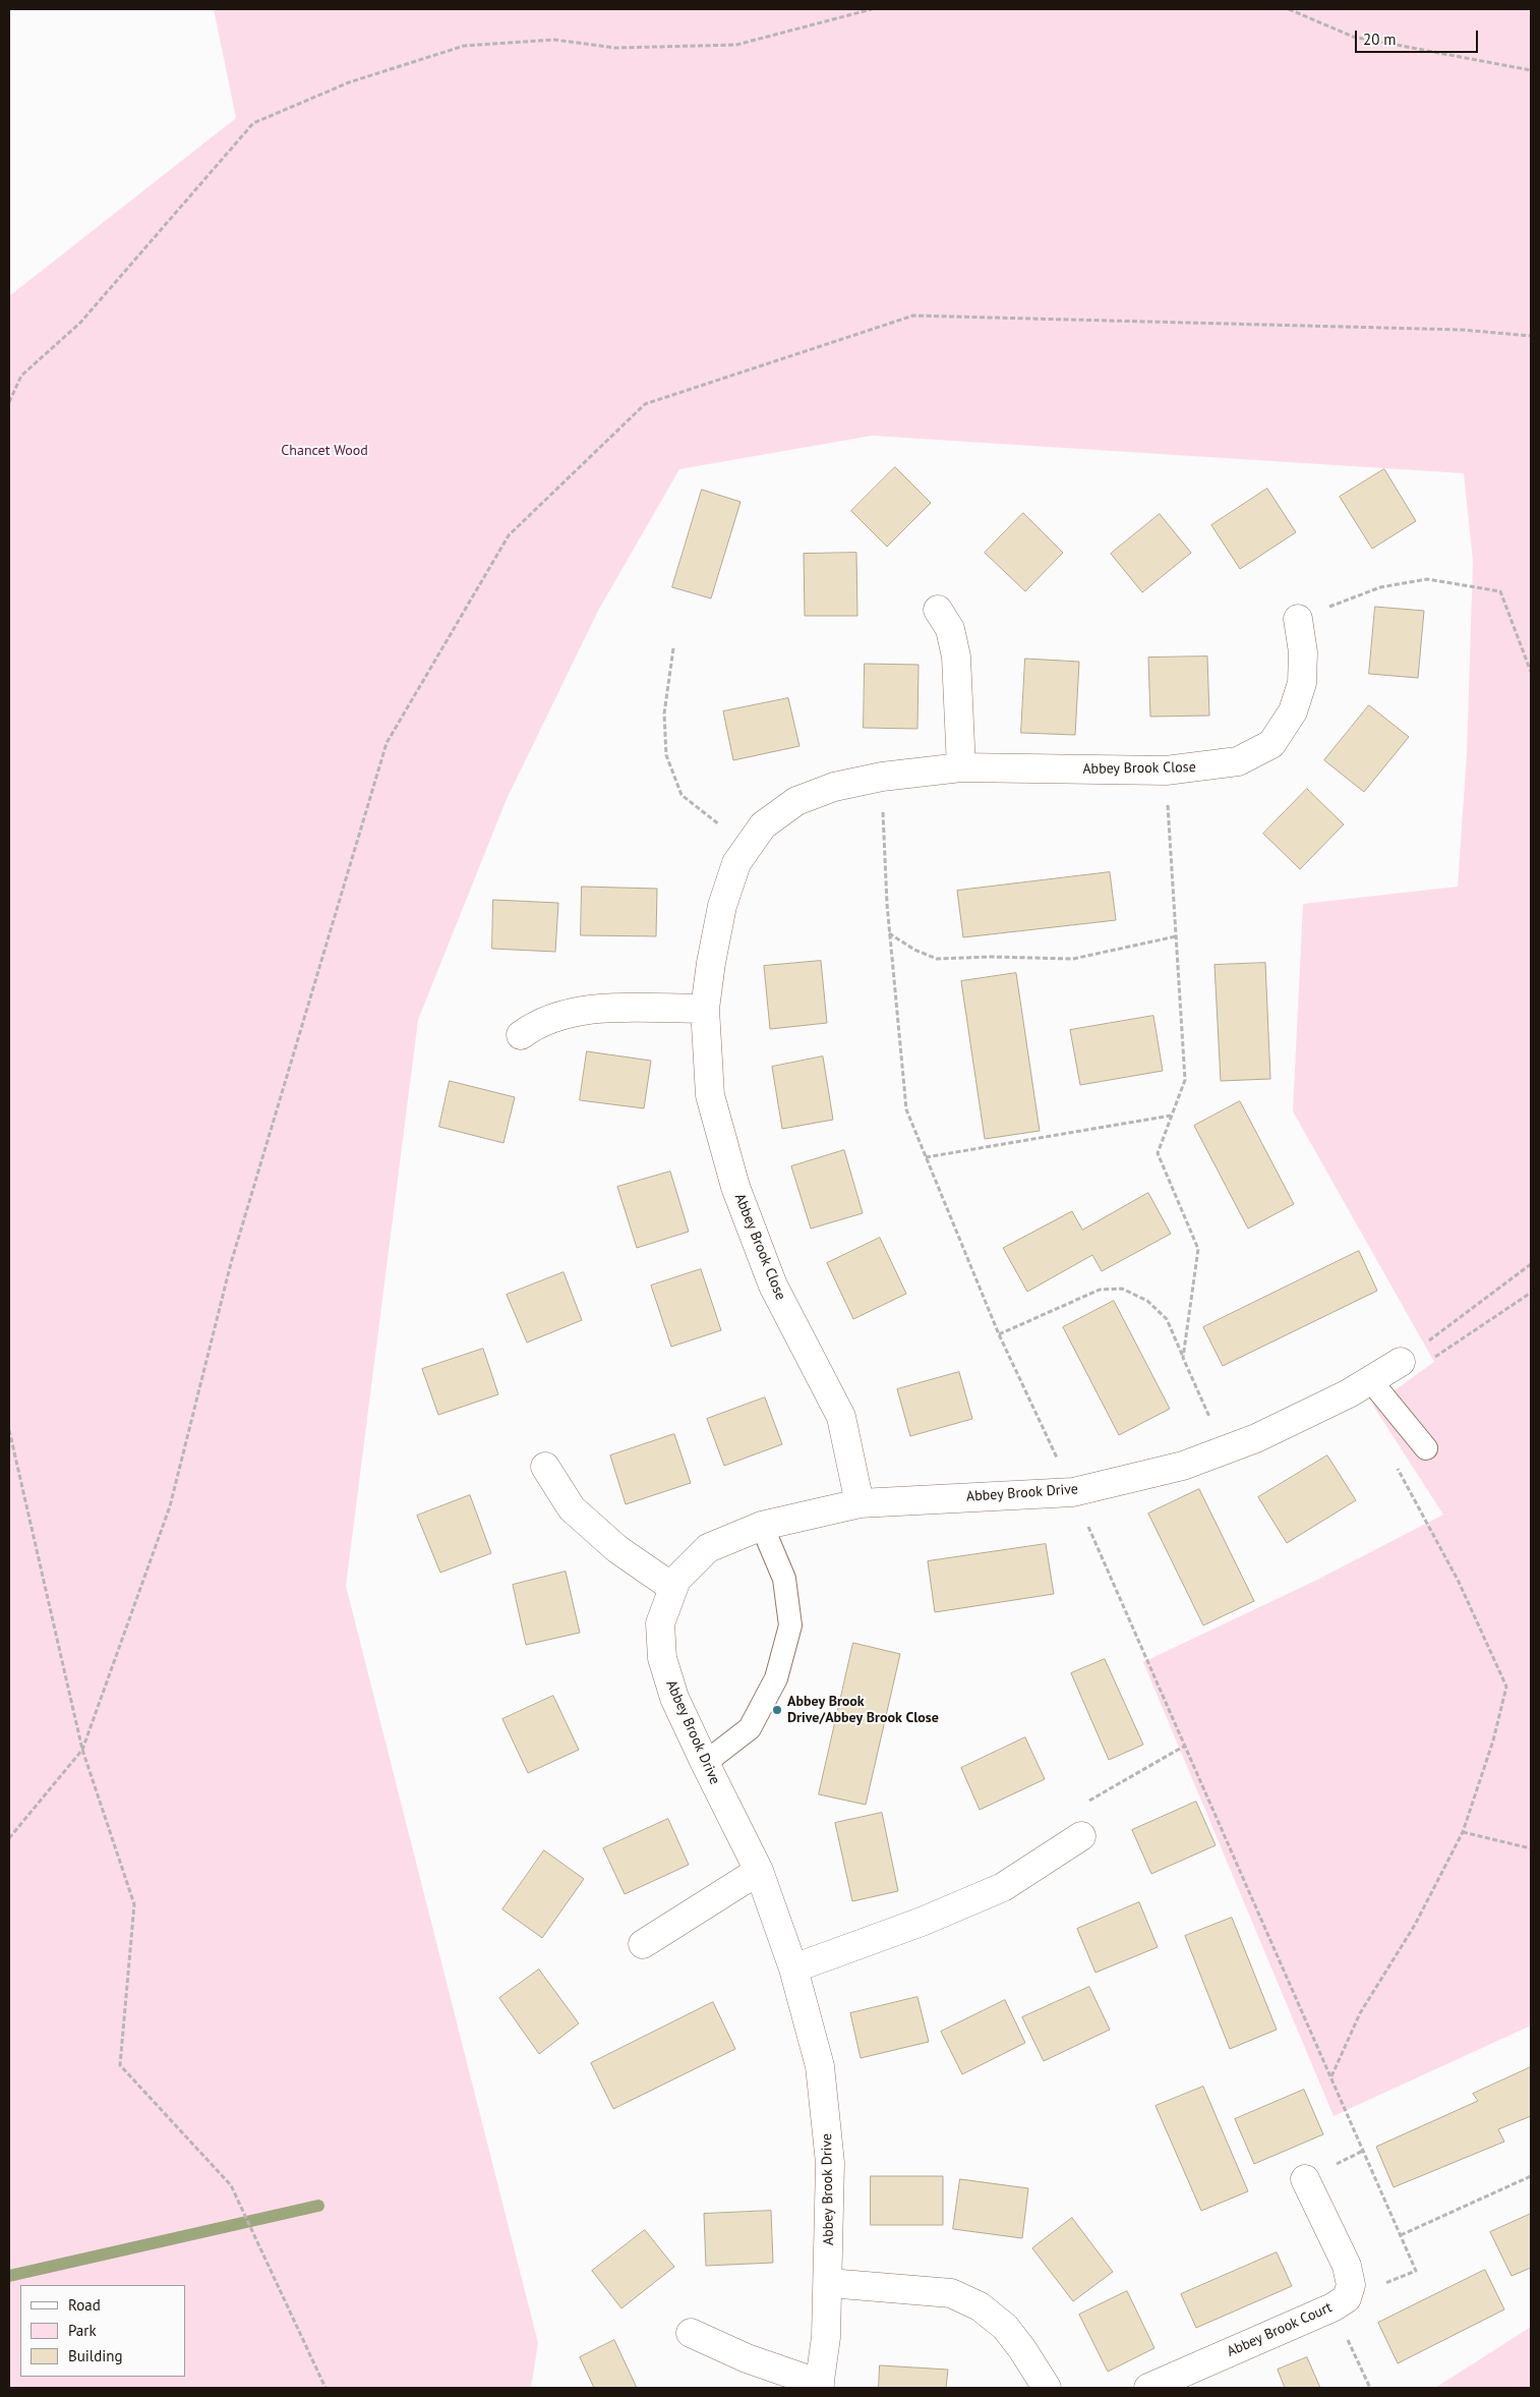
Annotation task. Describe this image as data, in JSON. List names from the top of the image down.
{
  "streets": {
    "street": ["Abbey Brook Close", "Abbey Brook Drive", "Abbey Brook Court"]
  },
  "crossings": [
    ["Abbey Brook Close", "Abbey Brook Drive"]
  ],
  "parks": ["Chancet Wood"],
  "places": ["Abbey Brook Drive/Abbey Brook Close"],
  "legend": ["Road", "Park", "Building"],
  "scale_bar": "20 m"
}
